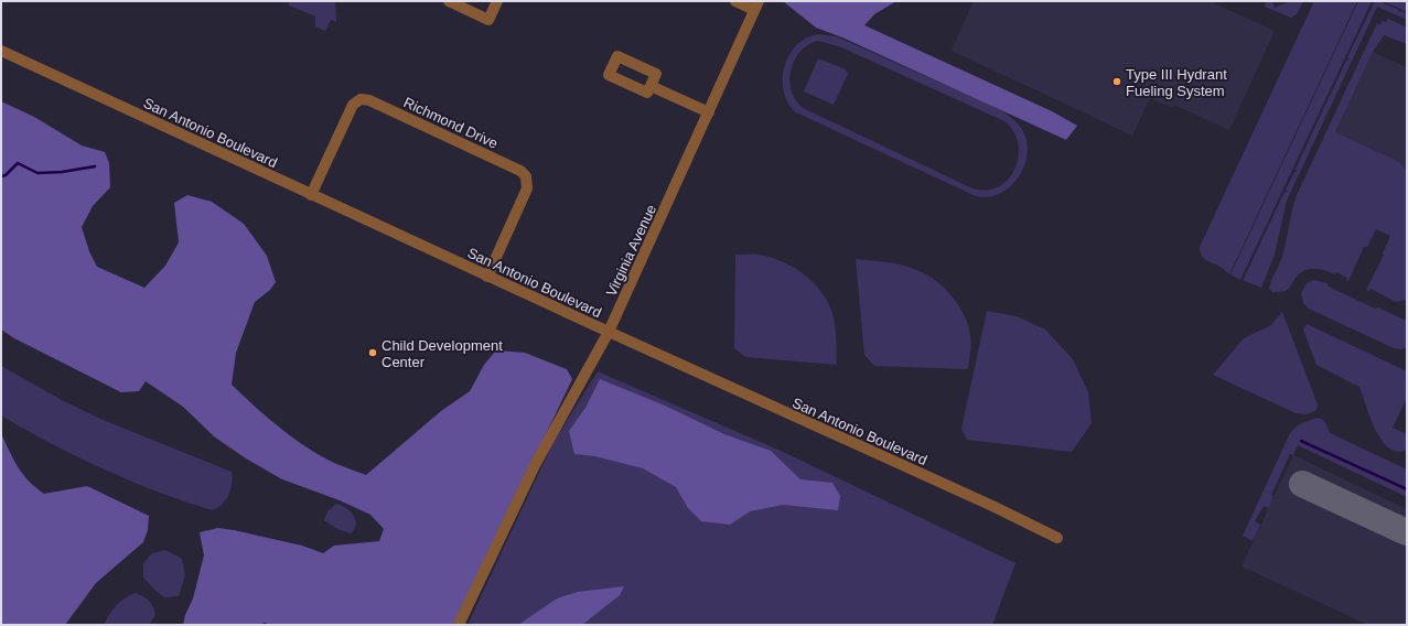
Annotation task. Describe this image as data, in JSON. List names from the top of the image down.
{
  "streets": {
    "street": ["Richmond Drive", "San Antonio Boulevard", "Virginia Avenue"]
  },
  "crossings": [
    ["Richmond Drive", "San Antonio Boulevard"],
    ["San Antonio Boulevard", "Virginia Avenue"]
  ],
  "places": ["Type III Hydrant Fueling System", "Child Development Center"]
}
